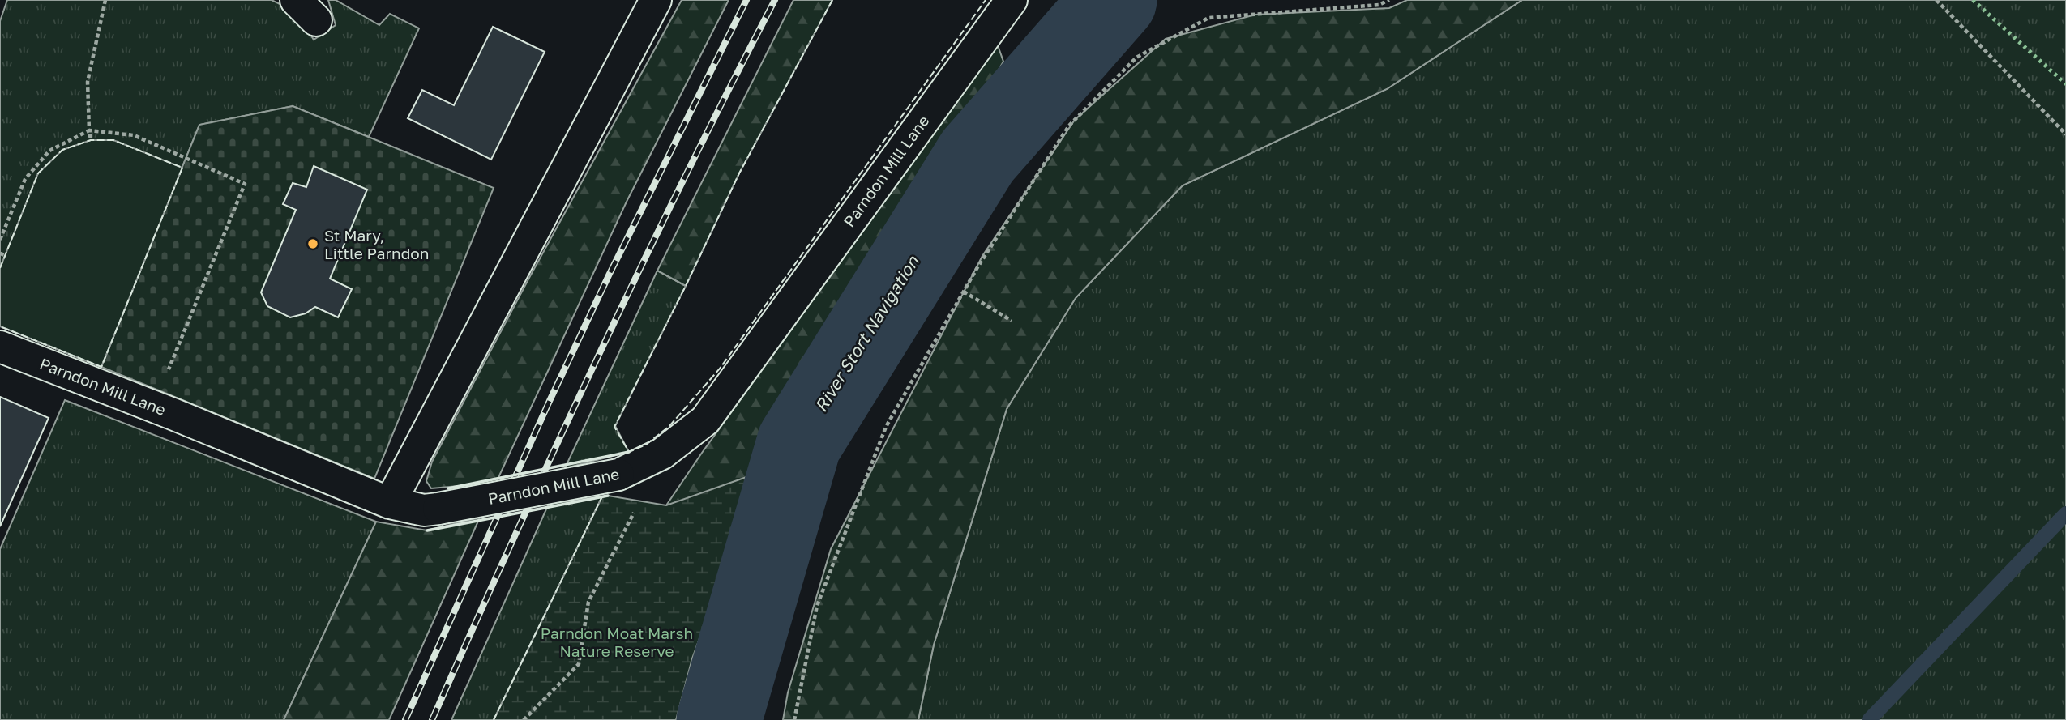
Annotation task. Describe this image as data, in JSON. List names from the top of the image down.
{
  "streets": {
    "street": ["Parndon Mill Lane"]
  },
  "water": ["River Stort Navigation"],
  "parks": ["Parndon Moat Marsh Nature Reserve"],
  "places": ["St Mary, Little Parndon"]
}
